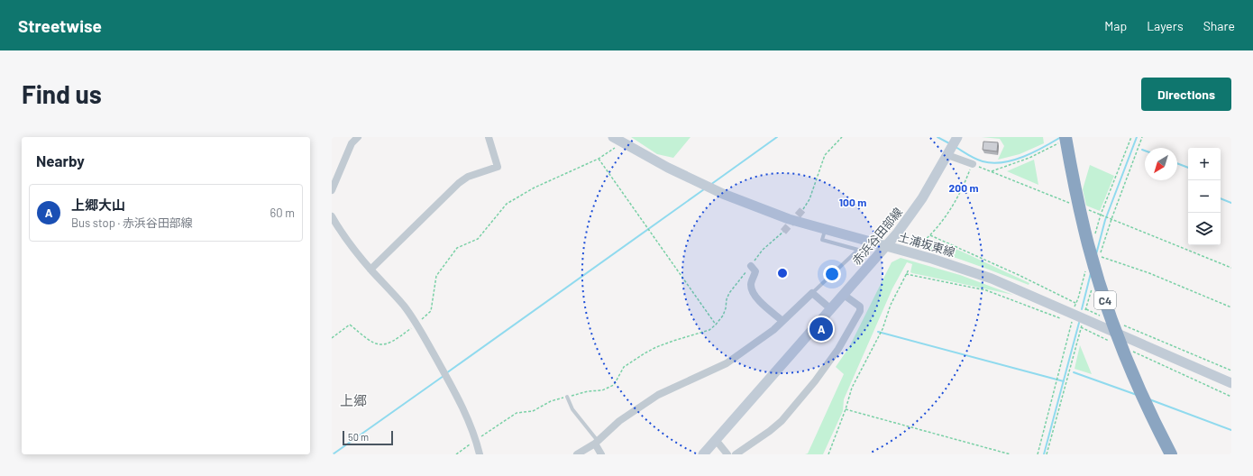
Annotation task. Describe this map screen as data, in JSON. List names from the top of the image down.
{
  "streets": {
    "highway": ["C4"],
    "main road": ["赤浜谷田部線", "土浦坂東線"]
  },
  "crossings": [
    ["赤浜谷田部線", "土浦坂東線"]
  ],
  "districts": ["上郷"],
  "scale_bar": "50 m",
  "north": "bottom left",
  "page": {
    "header": "Streetwise",
    "nav": ["Map", "Layers", "Share"],
    "buttons": "Directions",
    "title": "Find us",
    "heading": "Nearby",
    "map_buttons": ["+", "−"],
    "list": [
      {
        "mark": "A",
        "name": "上郷大山",
        "note": "Bus stop · 赤浜谷田部線",
        "value": "60 m"
      }
    ],
    "pins": "A",
    "scale": "50 m"
  },
  "rings": ["200 m", "100 m"]
}
